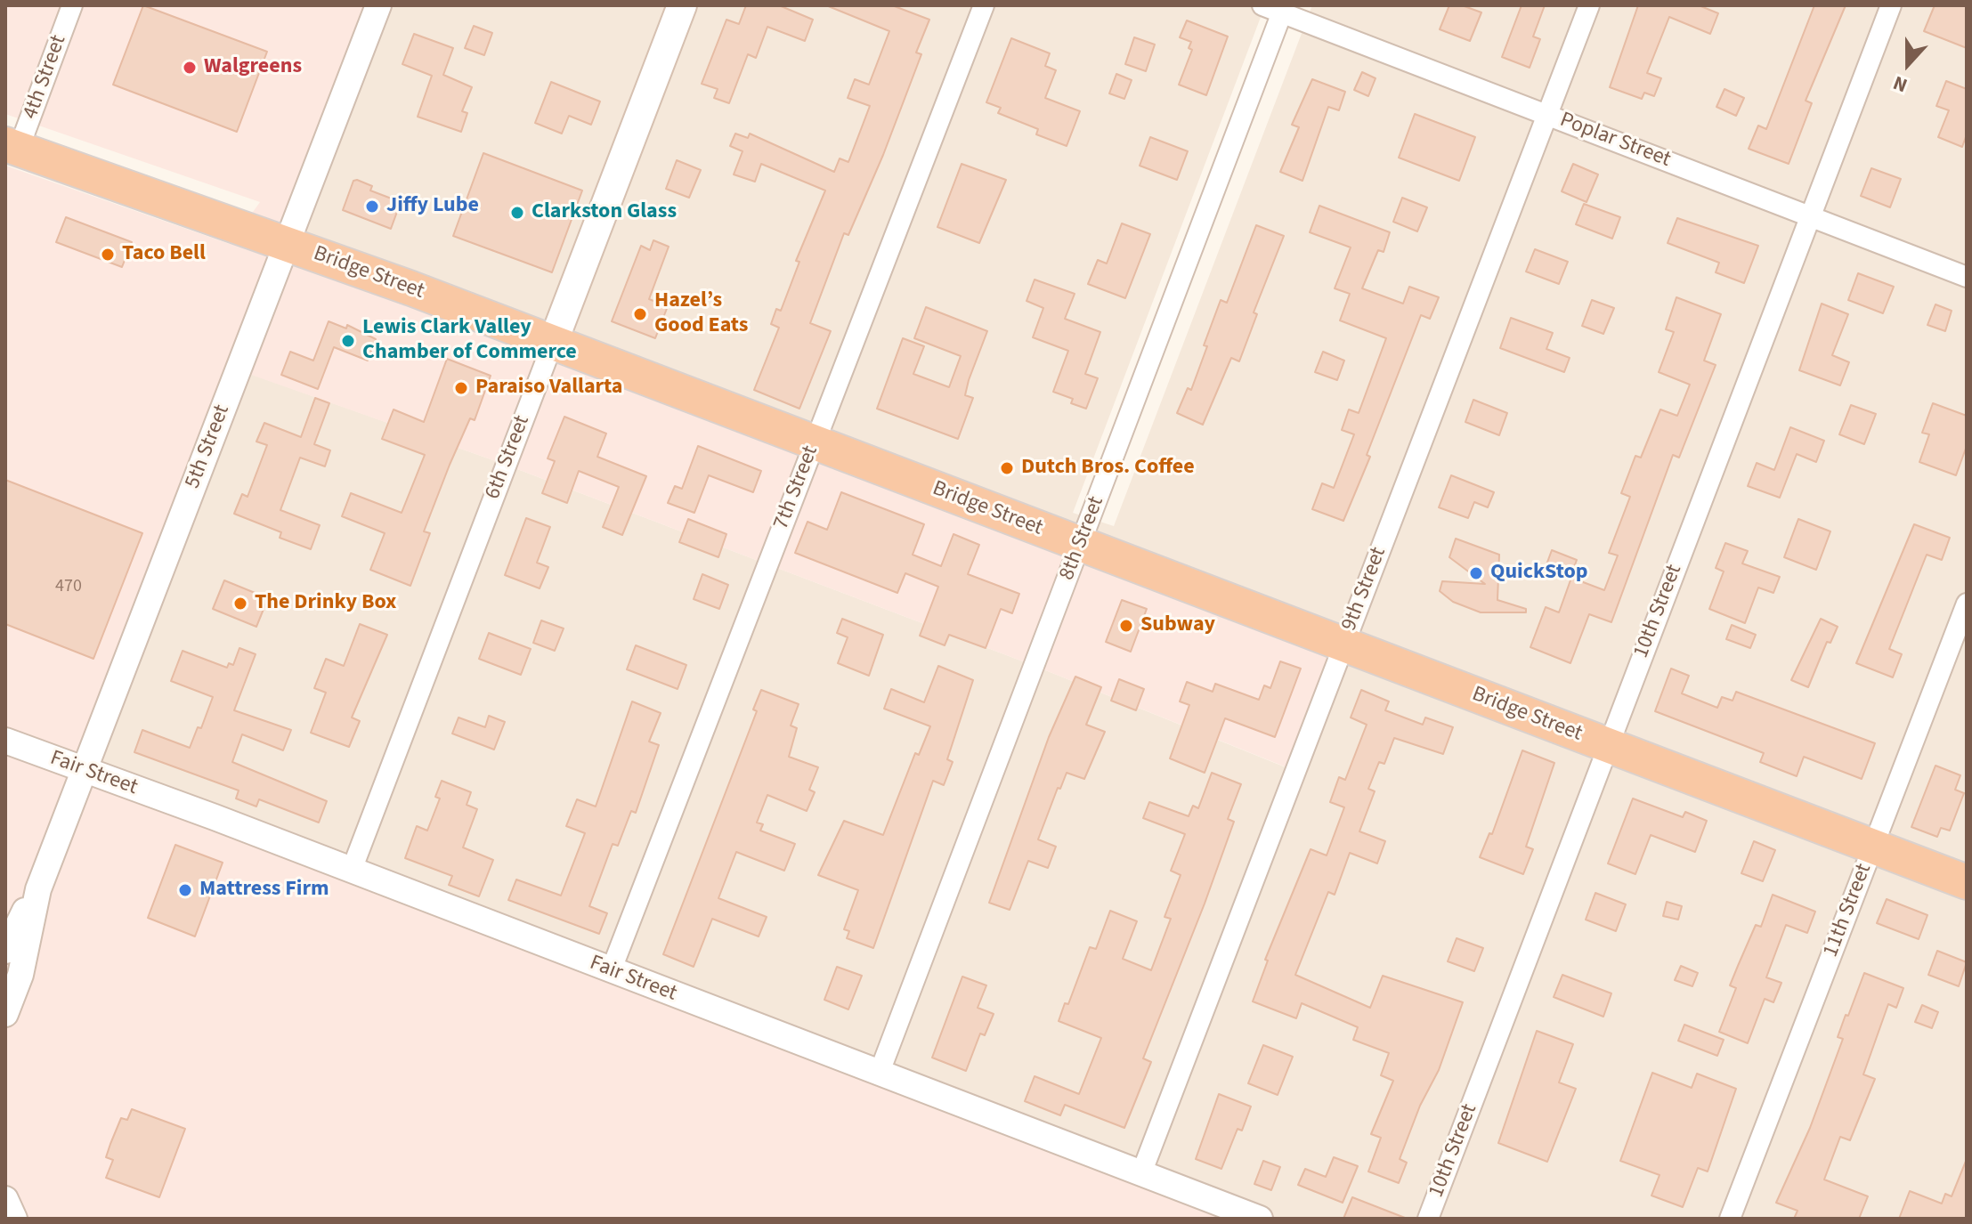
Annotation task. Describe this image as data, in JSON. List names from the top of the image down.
{
  "streets": {
    "highway": ["Bridge Street"],
    "main road": ["6th Street"],
    "street": [
      "4th Street",
      "Poplar Street",
      "5th Street",
      "7th Street",
      "8th Street",
      "9th Street",
      "10th Street",
      "Fair Street",
      "11th Street"
    ]
  },
  "crossings": [
    ["4th Street", "Bridge Street"],
    ["Poplar Street", "8th Street"],
    ["Poplar Street", "9th Street"],
    ["Poplar Street", "10th Street"],
    ["Bridge Street", "5th Street"],
    ["Bridge Street", "6th Street"],
    ["Bridge Street", "7th Street"],
    ["Bridge Street", "8th Street"],
    ["Bridge Street", "9th Street"],
    ["Bridge Street", "10th Street"],
    ["Bridge Street", "11th Street"],
    ["5th Street", "Fair Street"],
    ["6th Street", "Fair Street"],
    ["7th Street", "Fair Street"],
    ["8th Street", "Fair Street"],
    ["9th Street", "Fair Street"]
  ],
  "places": [
    "Walgreens",
    "Jiffy Lube",
    "Clarkston Glass",
    "Taco Bell",
    "Hazel’s Good Eats",
    "Lewis Clark Valley Chamber of Commerce",
    "Paraiso Vallarta",
    "Dutch Bros. Coffee",
    "QuickStop",
    "The Drinky Box",
    "Subway",
    "Mattress Firm"
  ],
  "house_numbers": ["470"],
  "north": "bottom"
}
